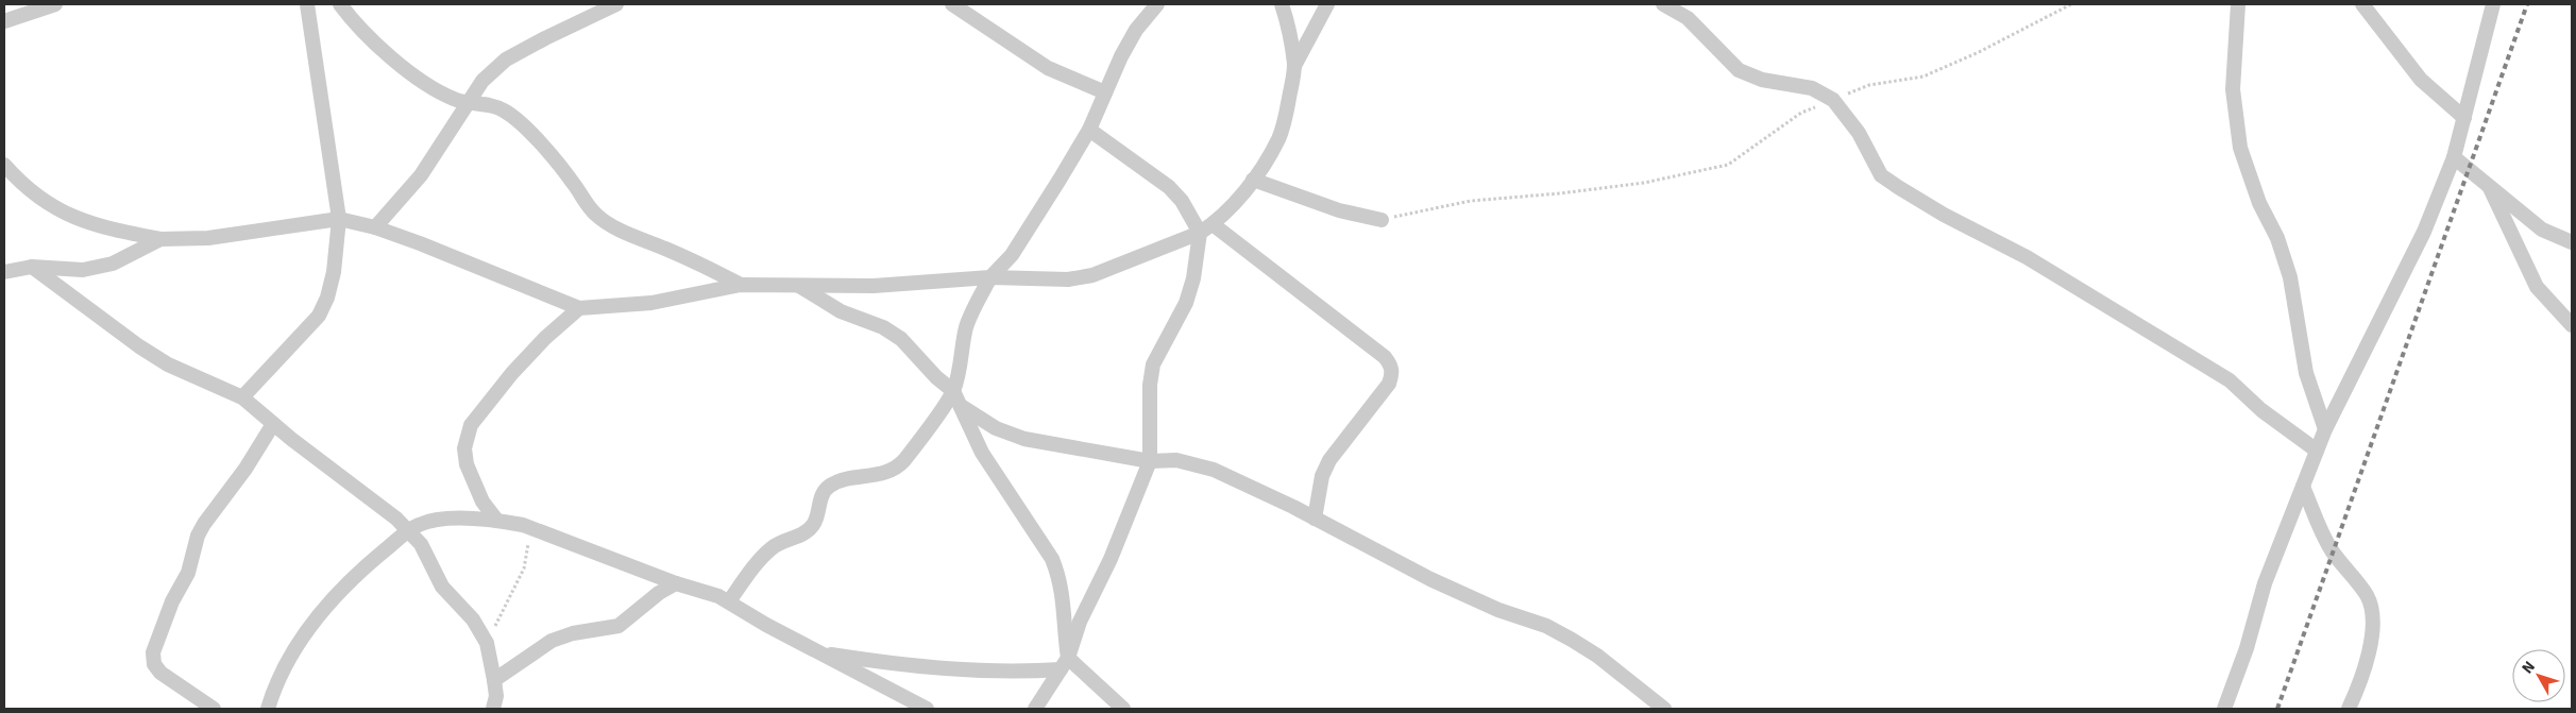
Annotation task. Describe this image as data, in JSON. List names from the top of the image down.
{
  "north": "top left"
}
